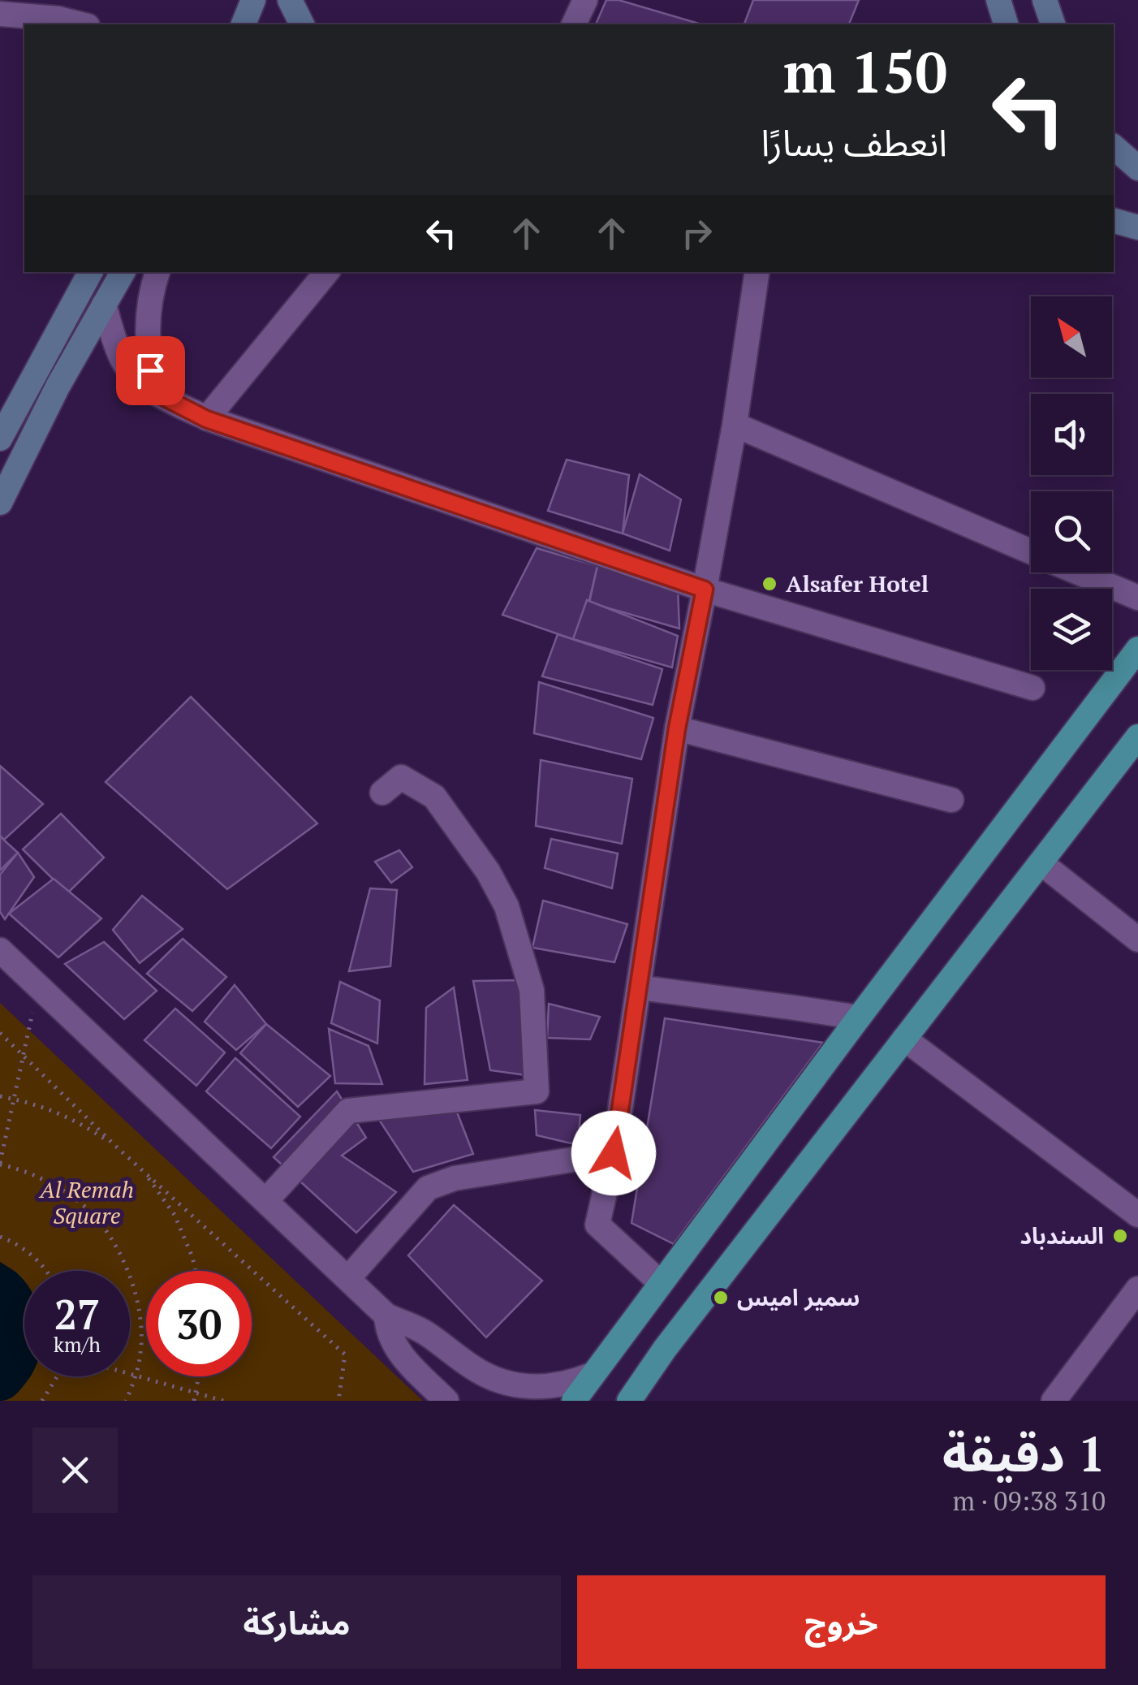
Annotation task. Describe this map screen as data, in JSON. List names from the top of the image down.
{
  "parks": ["Al Remah Square"],
  "places": ["Alsafer Hotel", "السندباد", "سمير اميس"],
  "north": "top left",
  "page": {
    "turn": ["150 m", "انعطف يسارًا"],
    "speed": "27 km/h",
    "limit": "30",
    "heading": ["1 دقيقة", "310 m · 09:38"],
    "buttons": ["خروج", "مشاركة"]
  }
}
